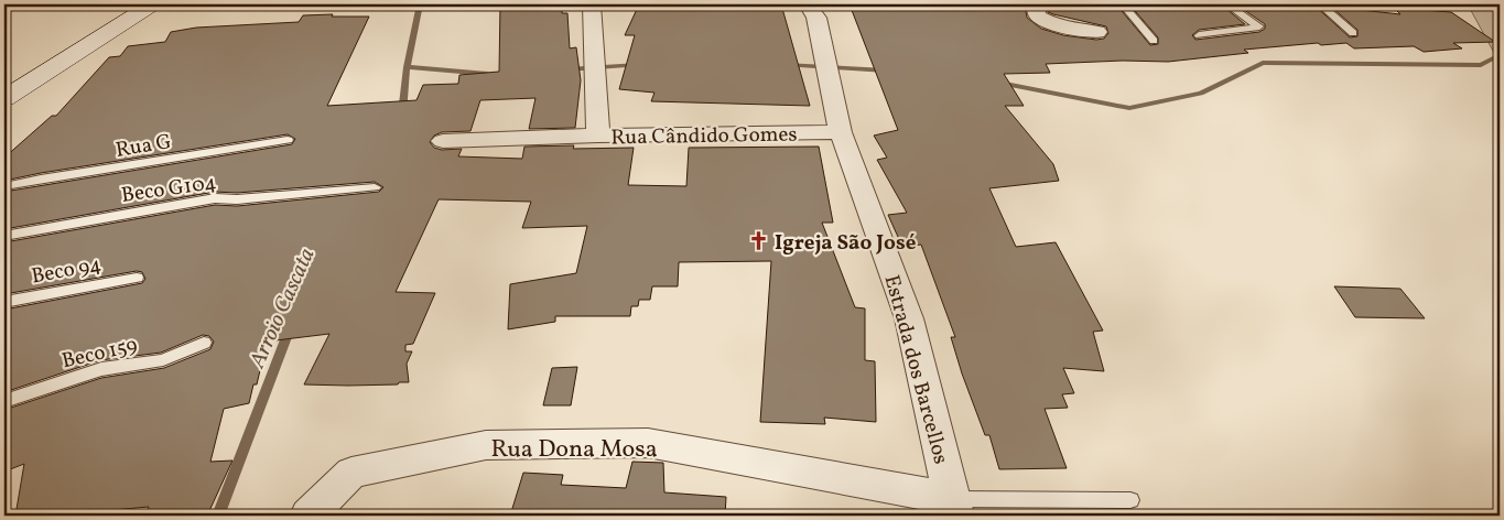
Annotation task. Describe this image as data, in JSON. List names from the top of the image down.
{
  "streets": {
    "street": ["Rua Cândido Gomes", "Estrada dos Barcellos", "Rua Dona Mosa"],
    "lane": [
      "Rua G",
      "Beco G104",
      "Beco 94",
      "Beco 159"
    ]
  },
  "crossings": [
    ["Rua Cândido Gomes", "Estrada dos Barcellos"],
    ["Estrada dos Barcellos", "Rua Dona Mosa"]
  ],
  "water": ["Arroio Cascata"],
  "places": {
    "church": ["Igreja São José"]
  }
}
